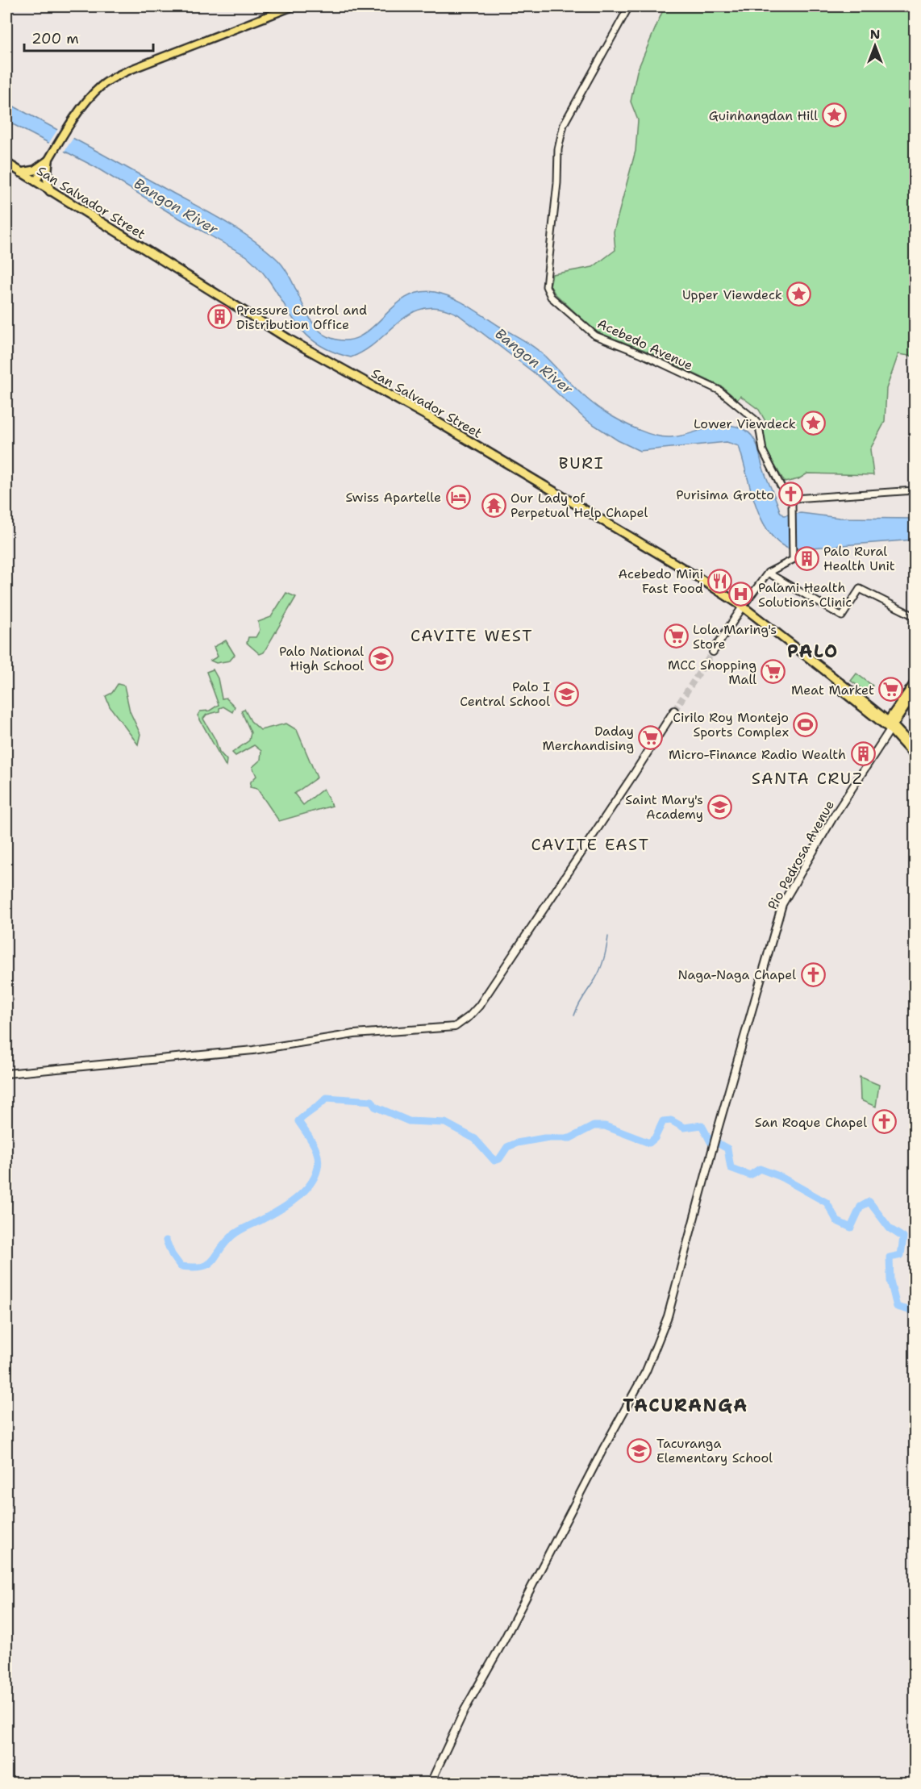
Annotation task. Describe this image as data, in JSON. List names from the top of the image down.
{
  "streets": {
    "highway": ["San Salvador Street"],
    "main road": ["Pio Pedrosa Avenue"],
    "street": ["Acebedo Avenue"]
  },
  "crossings": [
    ["San Salvador Street", "Pio Pedrosa Avenue"]
  ],
  "districts": [
    "BURI",
    "CAVITE WEST",
    "PALO",
    "SANTA CRUZ",
    "CAVITE EAST",
    "TACURANGA"
  ],
  "water": ["Bangon River"],
  "places": {
    "place": ["Guinhangdan Hill", "Upper Viewdeck", "Lower Viewdeck"],
    "building": ["Pressure Control and Distribution Office", "Palo Rural Health Unit", "Micro-Finance Radio Wealth"],
    "church": ["Purisima Grotto", "Naga-Naga Chapel", "San Roque Chapel"],
    "hotel": ["Swiss Apartelle"],
    "temple": ["Our Lady of Perpetual Help Chapel"],
    "restaurant": ["Acebedo Mini Fast Food"],
    "hospital": ["Palami Health Solutions Clinic"],
    "supermarket": [
      "Lola Maring's Store",
      "MCC Shopping Mall",
      "Meat Market",
      "Daday Merchandising"
    ],
    "school or university": [
      "Palo National High School",
      "Palo I Central School",
      "Saint Mary's Academy",
      "Tacuranga Elementary School"
    ],
    "sports": ["Cirilo Roy Montejo Sports Complex"]
  },
  "scale_bar": "200 m",
  "north": "top"
}
